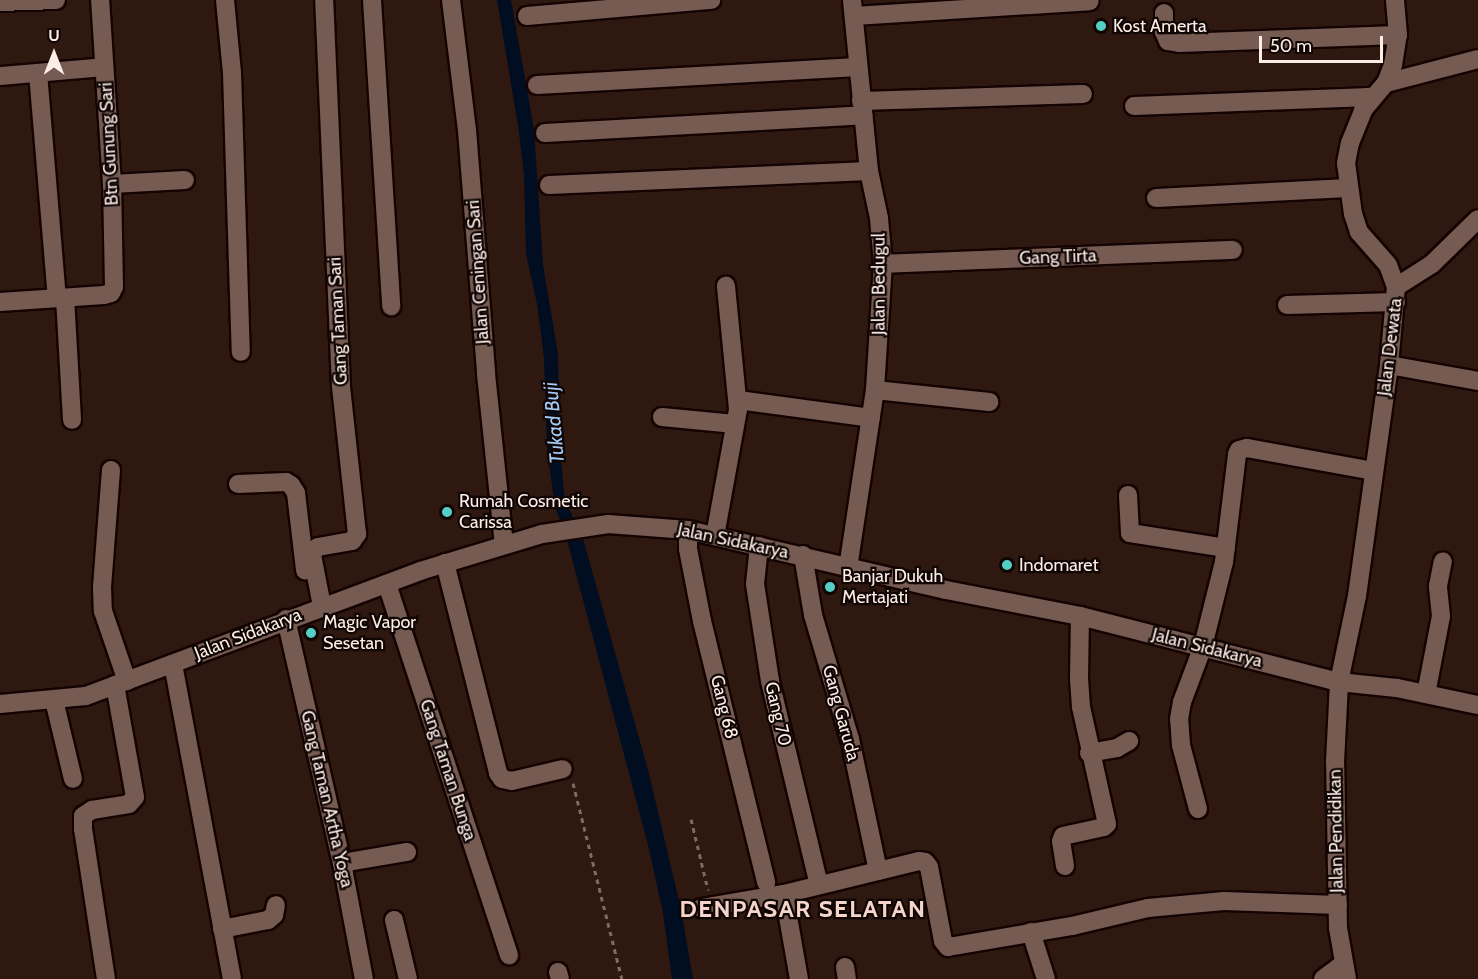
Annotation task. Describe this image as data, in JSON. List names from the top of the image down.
{
  "streets": {
    "street": [
      "Btn Gunung Sari",
      "Gang Tirta",
      "Jalan Ceningan Sari",
      "Jalan Bedugul",
      "Gang Taman Sari",
      "Jalan Dewata",
      "Jalan Sidakarya",
      "Gang 68",
      "Gang Garuda",
      "Gang 70",
      "Gang Taman Bunga",
      "Gang Taman Artha Yoga",
      "Jalan Pendidikan"
    ]
  },
  "crossings": [
    ["Gang Tirta", "Jalan Bedugul"],
    ["Jalan Ceningan Sari", "Jalan Sidakarya"],
    ["Jalan Bedugul", "Jalan Sidakarya"],
    ["Gang Taman Sari", "Jalan Sidakarya"],
    ["Jalan Dewata", "Jalan Sidakarya"],
    ["Jalan Dewata", "Jalan Pendidikan"],
    ["Jalan Sidakarya", "Gang 68"],
    ["Jalan Sidakarya", "Gang Garuda"],
    ["Jalan Sidakarya", "Gang 70"],
    ["Jalan Sidakarya", "Gang Taman Bunga"],
    ["Jalan Sidakarya", "Gang Taman Artha Yoga"],
    ["Jalan Sidakarya", "Jalan Pendidikan"]
  ],
  "districts": ["DENPASAR SELATAN"],
  "water": ["Tukad Buji"],
  "places": [
    "Kost Amerta",
    "Rumah Cosmetic Carissa",
    "Indomaret",
    "Banjar Dukuh Mertajati",
    "Magic Vapor Sesetan"
  ],
  "scale_bar": "50 m",
  "north": "top"
}
